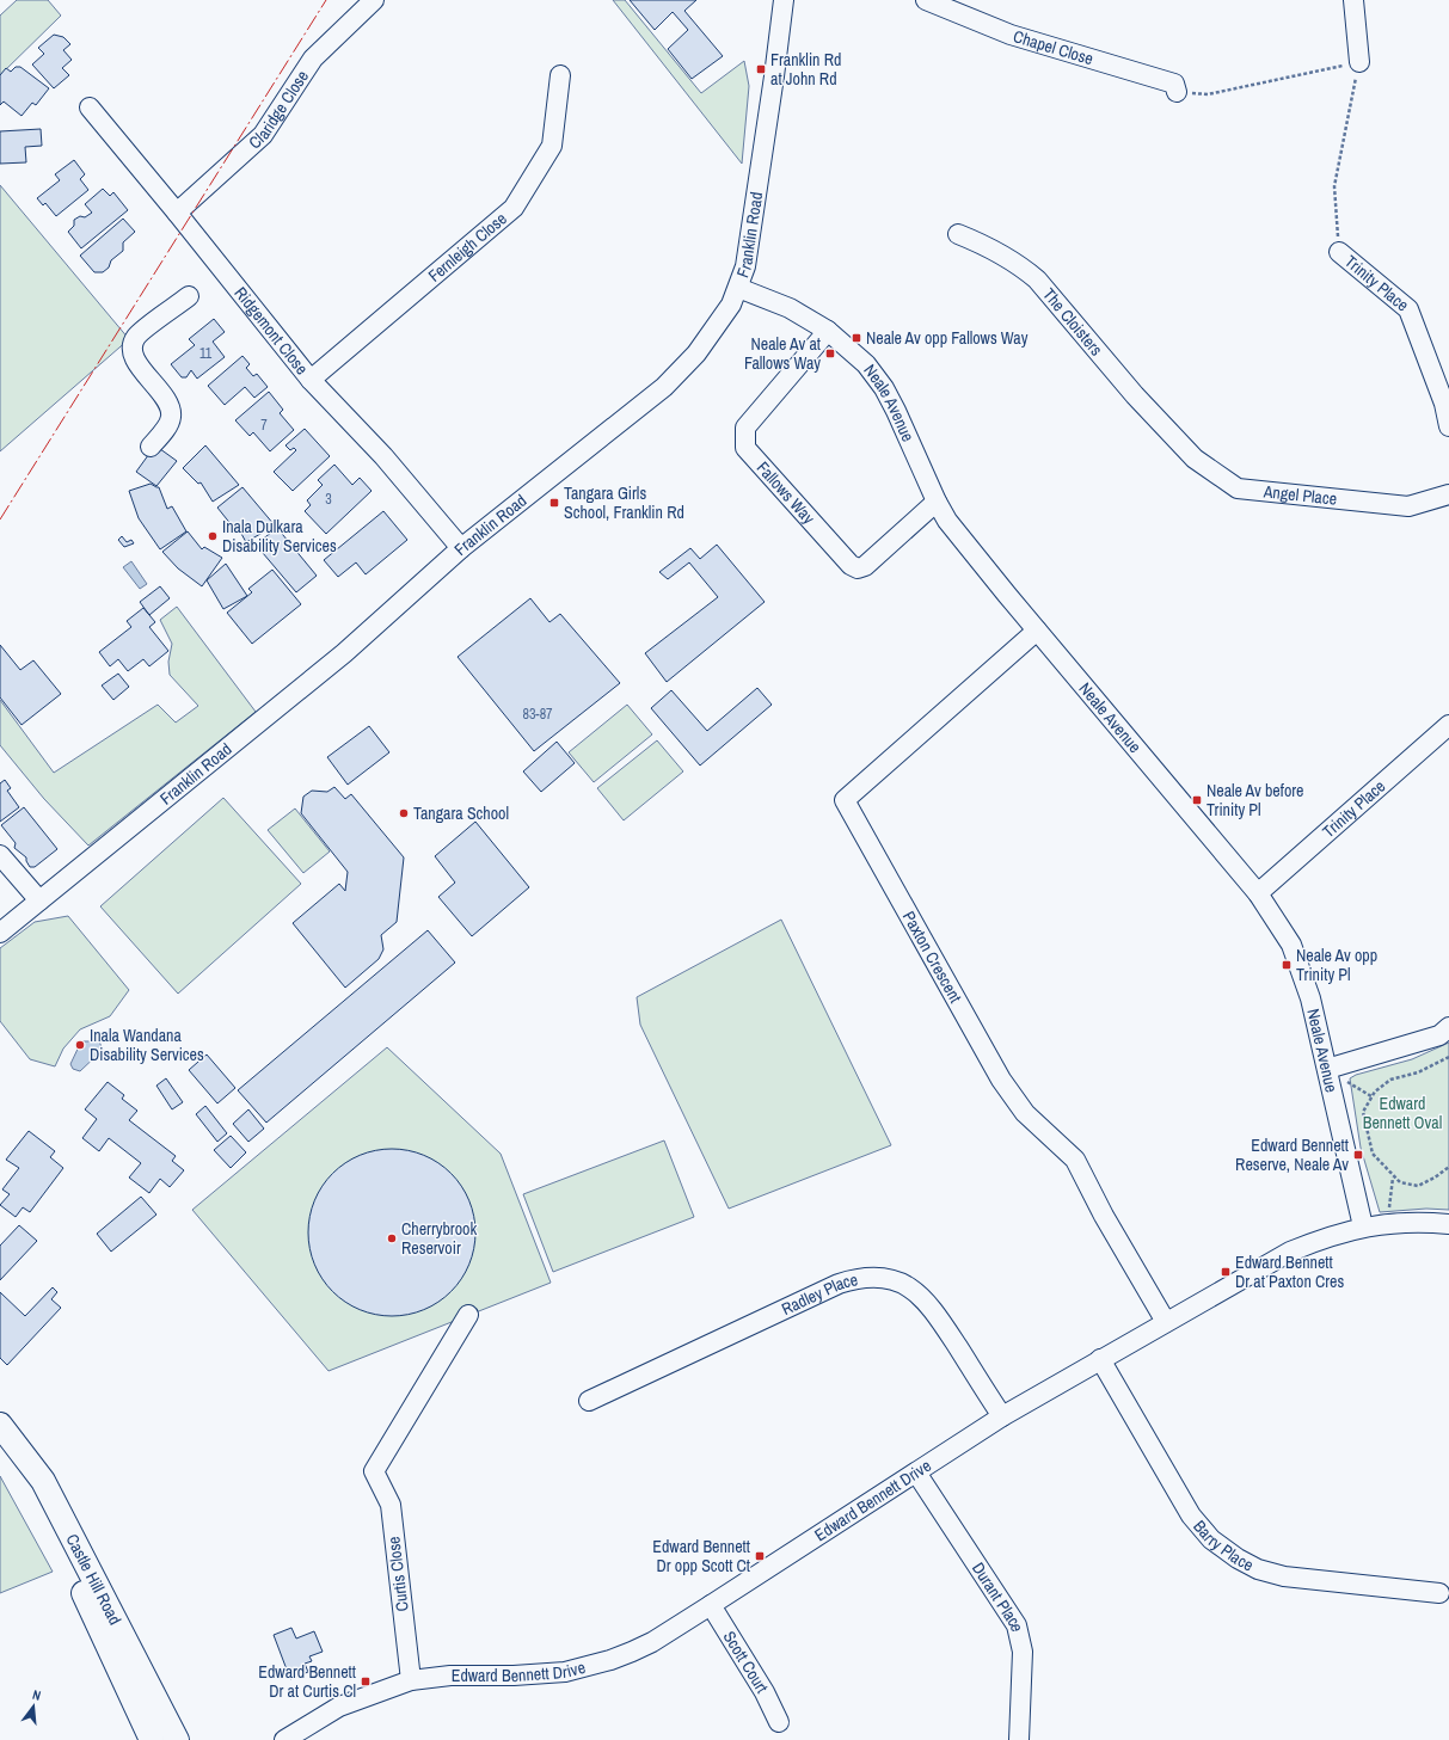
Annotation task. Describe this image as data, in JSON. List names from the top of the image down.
{
  "streets": {
    "main road": ["Castle Hill Road"],
    "street": [
      "Chapel Close",
      "Claridge Close",
      "Franklin Road",
      "Fernleigh Close",
      "Trinity Place",
      "The Cloisters",
      "Ridgemont Close",
      "Neale Avenue",
      "Fallows Way",
      "Angel Place",
      "Paxton Crescent",
      "Radley Place",
      "Edward Bennett Drive",
      "Barry Place",
      "Curtis Close",
      "Durant Place",
      "Scott Court"
    ]
  },
  "crossings": [
    ["Claridge Close", "Ridgemont Close"],
    ["Franklin Road", "Ridgemont Close"],
    ["Franklin Road", "Neale Avenue"],
    ["Fernleigh Close", "Ridgemont Close"],
    ["Trinity Place", "Neale Avenue"],
    ["The Cloisters", "Angel Place"],
    ["Neale Avenue", "Fallows Way"],
    ["Neale Avenue", "Paxton Crescent"],
    ["Neale Avenue", "Edward Bennett Drive"],
    ["Paxton Crescent", "Edward Bennett Drive"],
    ["Radley Place", "Edward Bennett Drive"],
    ["Edward Bennett Drive", "Barry Place"],
    ["Edward Bennett Drive", "Curtis Close"],
    ["Edward Bennett Drive", "Durant Place"],
    ["Edward Bennett Drive", "Scott Court"]
  ],
  "parks": ["Edward Bennett Oval"],
  "places": {
    "transit": [
      "Franklin Rd at John Rd",
      "Neale Av opp Fallows Way",
      "Neale Av at Fallows Way",
      "Tangara Girls School, Franklin Rd",
      "Neale Av before Trinity Pl",
      "Neale Av opp Trinity Pl",
      "Edward Bennett Reserve, Neale Av",
      "Edward Bennett Dr at Paxton Cres",
      "Edward Bennett Dr opp Scott Ct",
      "Edward Bennett Dr at Curtis Cl"
    ],
    "other": [
      "Inala Dulkara Disability Services",
      "Tangara School",
      "Inala Wandana Disability Services",
      "Cherrybrook Reservoir"
    ]
  },
  "house_numbers": [
    "11",
    "7",
    "3",
    "83-87"
  ],
  "north": "top"
}
